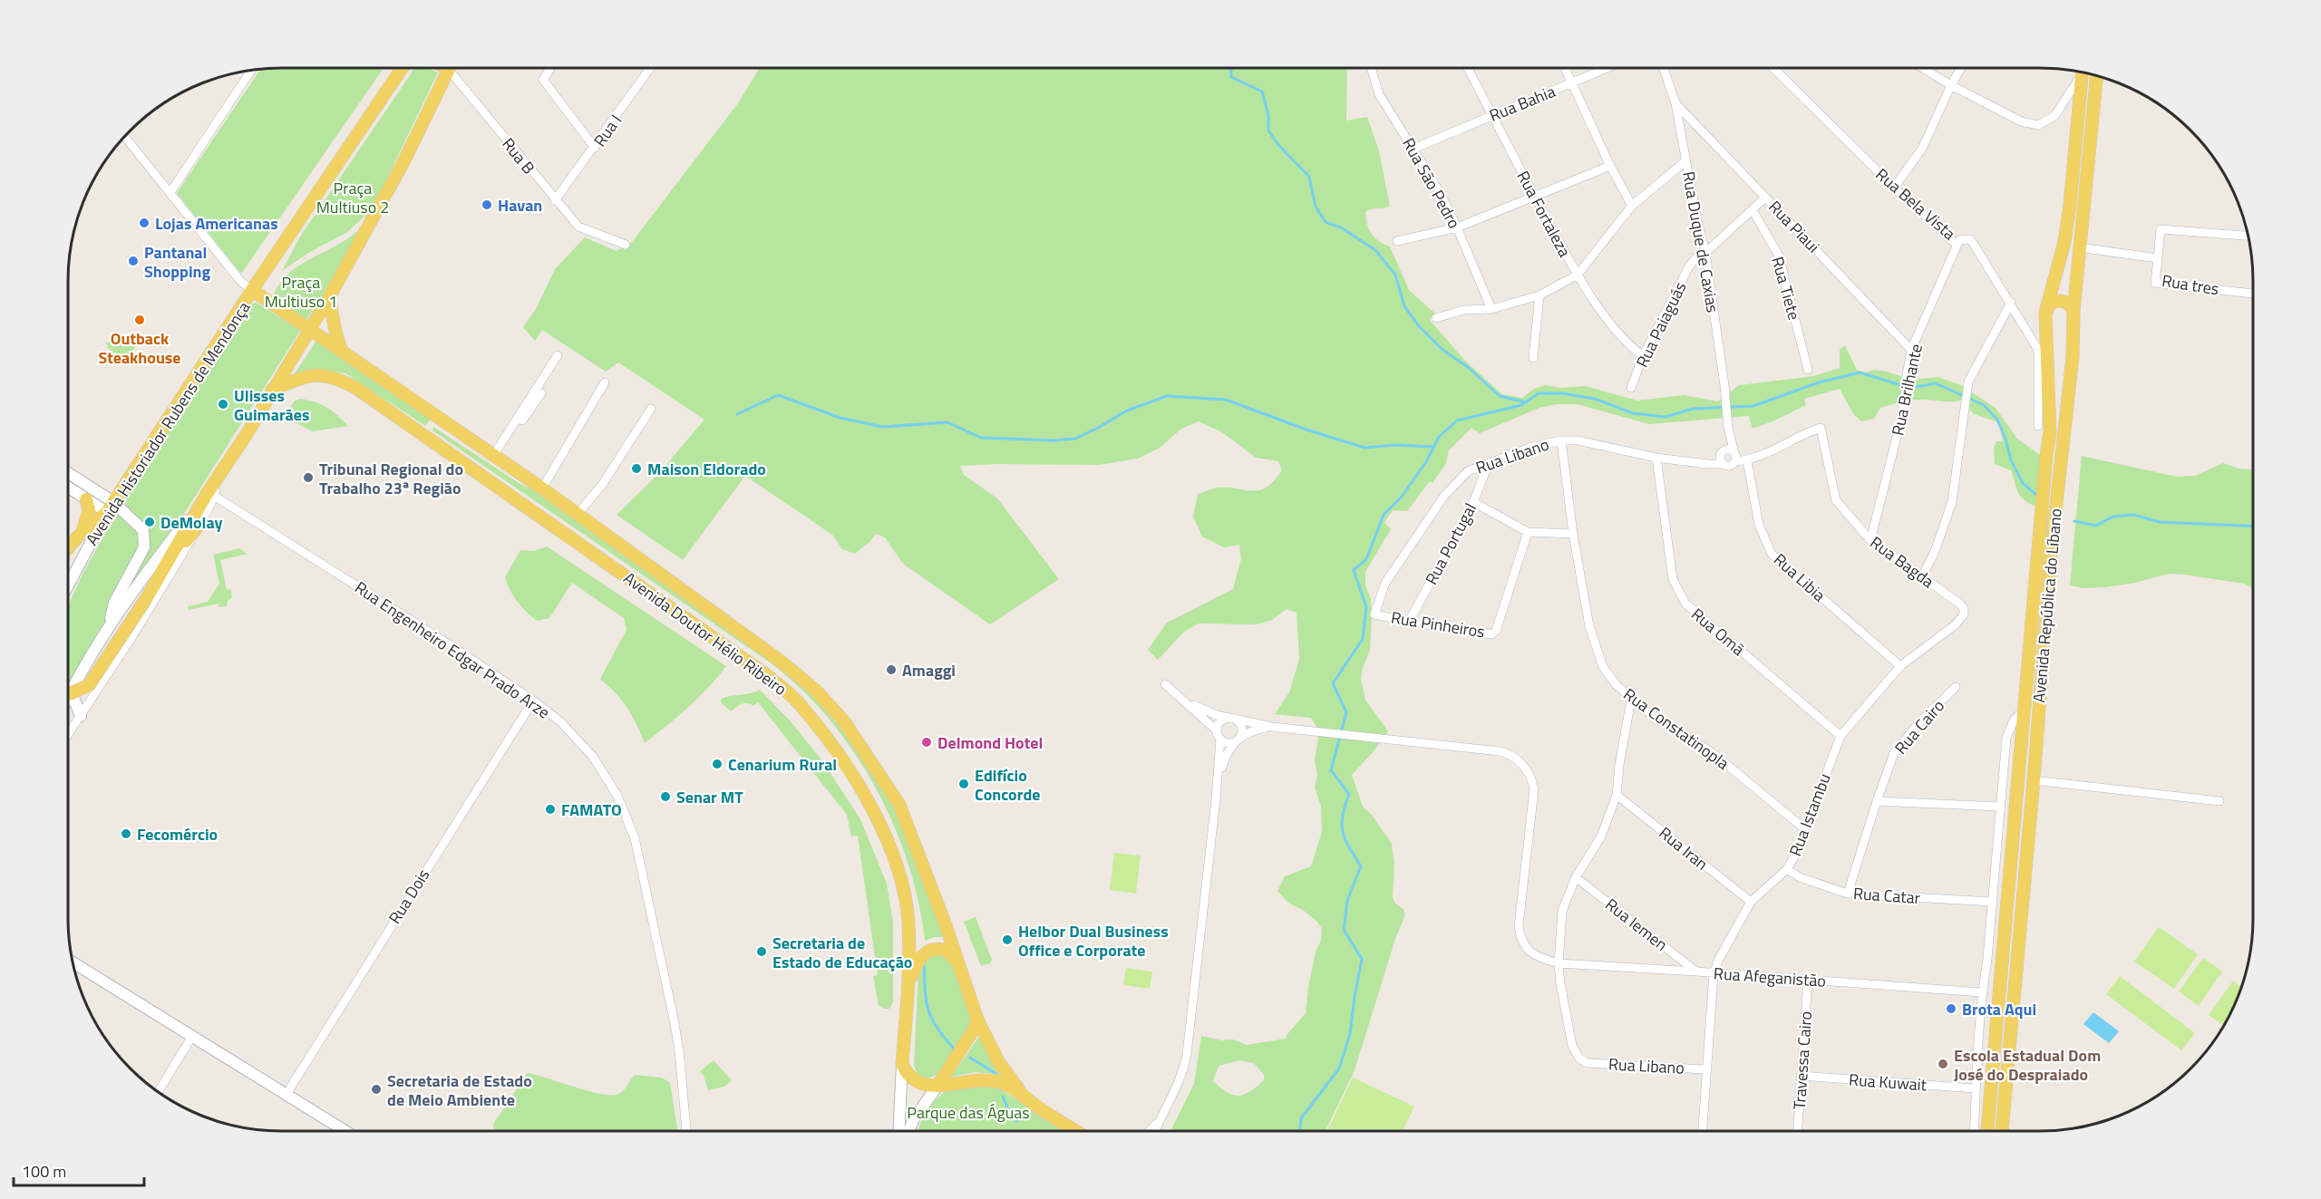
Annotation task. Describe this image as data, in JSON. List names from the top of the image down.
{
  "streets": {
    "main road": ["Avenida Historiador Rubens de Mendonça", "Avenida República do Líbano", "Avenida Doutor Hélio Ribeiro"],
    "street": [
      "Rua Bahia",
      "Rua I",
      "Rua B",
      "Rua São Pedro",
      "Rua Bela Vista",
      "Rua Fortaleza",
      "Rua Piaui",
      "Rua Duque de Caxias",
      "Rua tres",
      "Rua Tiete",
      "Rua Paiaguás",
      "Rua Brilhante",
      "Rua Libano",
      "Rua Portugal",
      "Rua Bagda",
      "Rua Libia",
      "Rua Pinheiros",
      "Rua Omã",
      "Rua Engenheiro Edgar Prado Arze",
      "Rua Cairo",
      "Rua Constatinopla",
      "Rua Istambu",
      "Rua Iran",
      "Rua Catar",
      "Rua Dois",
      "Rua Iemen",
      "Rua Afeganistão",
      "Travessa Cairo",
      "Rua Kuwait"
    ]
  },
  "crossings": [
    ["Rua Bahia", "Rua São Pedro"],
    ["Rua Bahia", "Rua Fortaleza"],
    ["Rua I", "Rua B"],
    ["Rua Bela Vista", "Rua Brilhante"],
    ["Rua Bela Vista", "Avenida República do Líbano"],
    ["Rua Fortaleza", "Rua Paiaguás"],
    ["Rua Piaui", "Rua Duque de Caxias"],
    ["Rua Piaui", "Rua Paiaguás"],
    ["Rua Piaui", "Rua Brilhante"],
    ["Rua Duque de Caxias", "Rua Paiaguás"],
    ["Rua Duque de Caxias", "Rua Libano"],
    ["Rua tres", "Avenida República do Líbano"],
    ["Rua Tiete", "Rua Paiaguás"],
    ["Rua Brilhante", "Rua Bagda"],
    ["Avenida Historiador Rubens de Mendonça", "Avenida Doutor Hélio Ribeiro"],
    ["Rua Libano", "Rua Portugal"],
    ["Rua Libano", "Rua Bagda"],
    ["Rua Libano", "Rua Libia"],
    ["Rua Libano", "Rua Pinheiros"],
    ["Rua Libano", "Rua Omã"],
    ["Rua Libano", "Rua Constatinopla"],
    ["Rua Libano", "Rua Istambu"],
    ["Rua Libano", "Rua Afeganistão"],
    ["Rua Portugal", "Rua Pinheiros"],
    ["Rua Bagda", "Rua Libia"],
    ["Rua Bagda", "Rua Istambu"],
    ["Rua Libia", "Rua Istambu"],
    ["Avenida República do Líbano", "Rua Catar"],
    ["Avenida República do Líbano", "Rua Afeganistão"],
    ["Avenida República do Líbano", "Rua Kuwait"],
    ["Rua Omã", "Rua Istambu"],
    ["Rua Engenheiro Edgar Prado Arze", "Rua Dois"],
    ["Rua Constatinopla", "Rua Istambu"],
    ["Rua Istambu", "Rua Iran"],
    ["Rua Istambu", "Rua Catar"],
    ["Rua Istambu", "Rua Afeganistão"],
    ["Rua Iemen", "Rua Afeganistão"],
    ["Rua Afeganistão", "Travessa Cairo"],
    ["Travessa Cairo", "Rua Kuwait"]
  ],
  "parks": ["Praça Multiuso 2", "Praça Multiuso 1", "Parque das Águas"],
  "places": [
    "Havan",
    "Lojas Americanas",
    "Pantanal Shopping",
    "Outback Steakhouse",
    "Ulisses Guimarães",
    "Maison Eldorado",
    "Tribunal Regional do Trabalho 23ª Região",
    "DeMolay",
    "Amaggi",
    "Delmond Hotel",
    "Cenarium Rural",
    "Edifício Concorde",
    "Senar MT",
    "FAMATO",
    "Fecomércio",
    "Helbor Dual Business Office e Corporate",
    "Secretaria de Estado de Educação",
    "Brota Aqui",
    "Escola Estadual Dom José do Despraiado",
    "Secretaria de Estado de Meio Ambiente"
  ],
  "scale_bar": "100 m"
}
